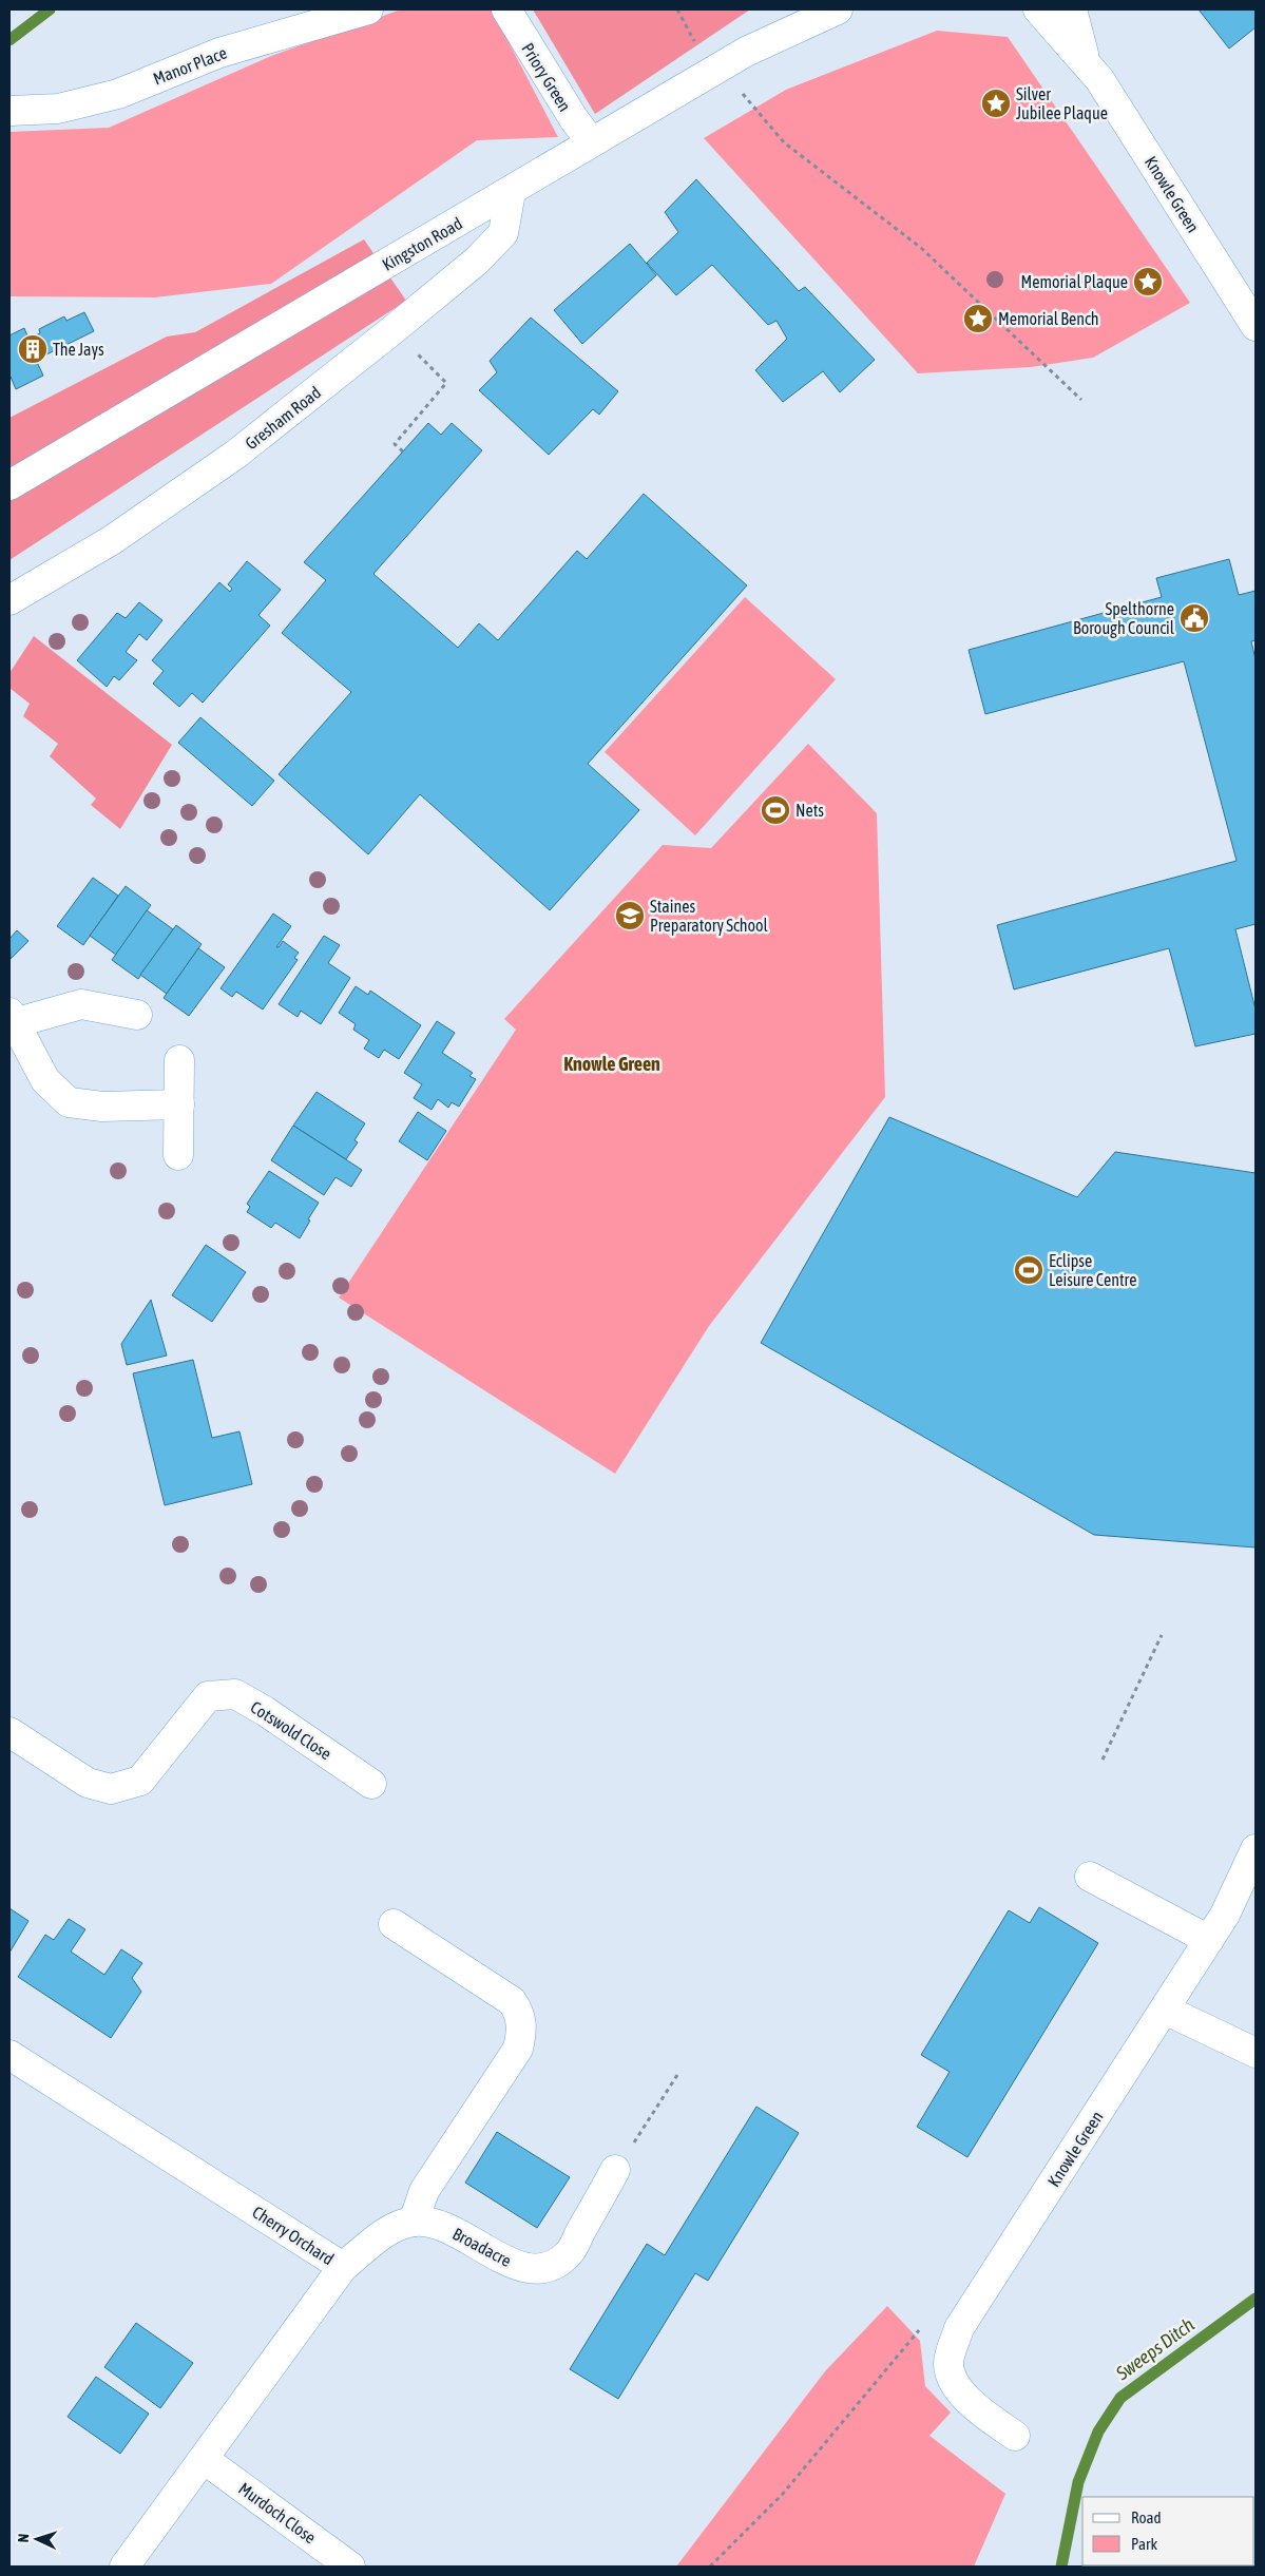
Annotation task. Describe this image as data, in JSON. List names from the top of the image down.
{
  "streets": {
    "street": [
      "Manor Place",
      "Priory Green",
      "Knowle Green",
      "Kingston Road",
      "Gresham Road",
      "Cotswold Close",
      "Cherry Orchard",
      "Broadacre",
      "Murdoch Close"
    ]
  },
  "crossings": [
    ["Priory Green", "Kingston Road"],
    ["Kingston Road", "Gresham Road"],
    ["Cherry Orchard", "Broadacre"],
    ["Cherry Orchard", "Murdoch Close"]
  ],
  "districts": ["Knowle Green"],
  "water": ["Sweeps Ditch"],
  "places": {
    "place": ["Silver Jubilee Plaque", "Memorial Plaque", "Memorial Bench"],
    "building": ["The Jays"],
    "public building": ["Spelthorne Borough Council"],
    "sports": ["Nets", "Eclipse Leisure Centre"],
    "school or university": ["Staines Preparatory School"]
  },
  "legend": ["Road", "Park"],
  "north": "left"
}
